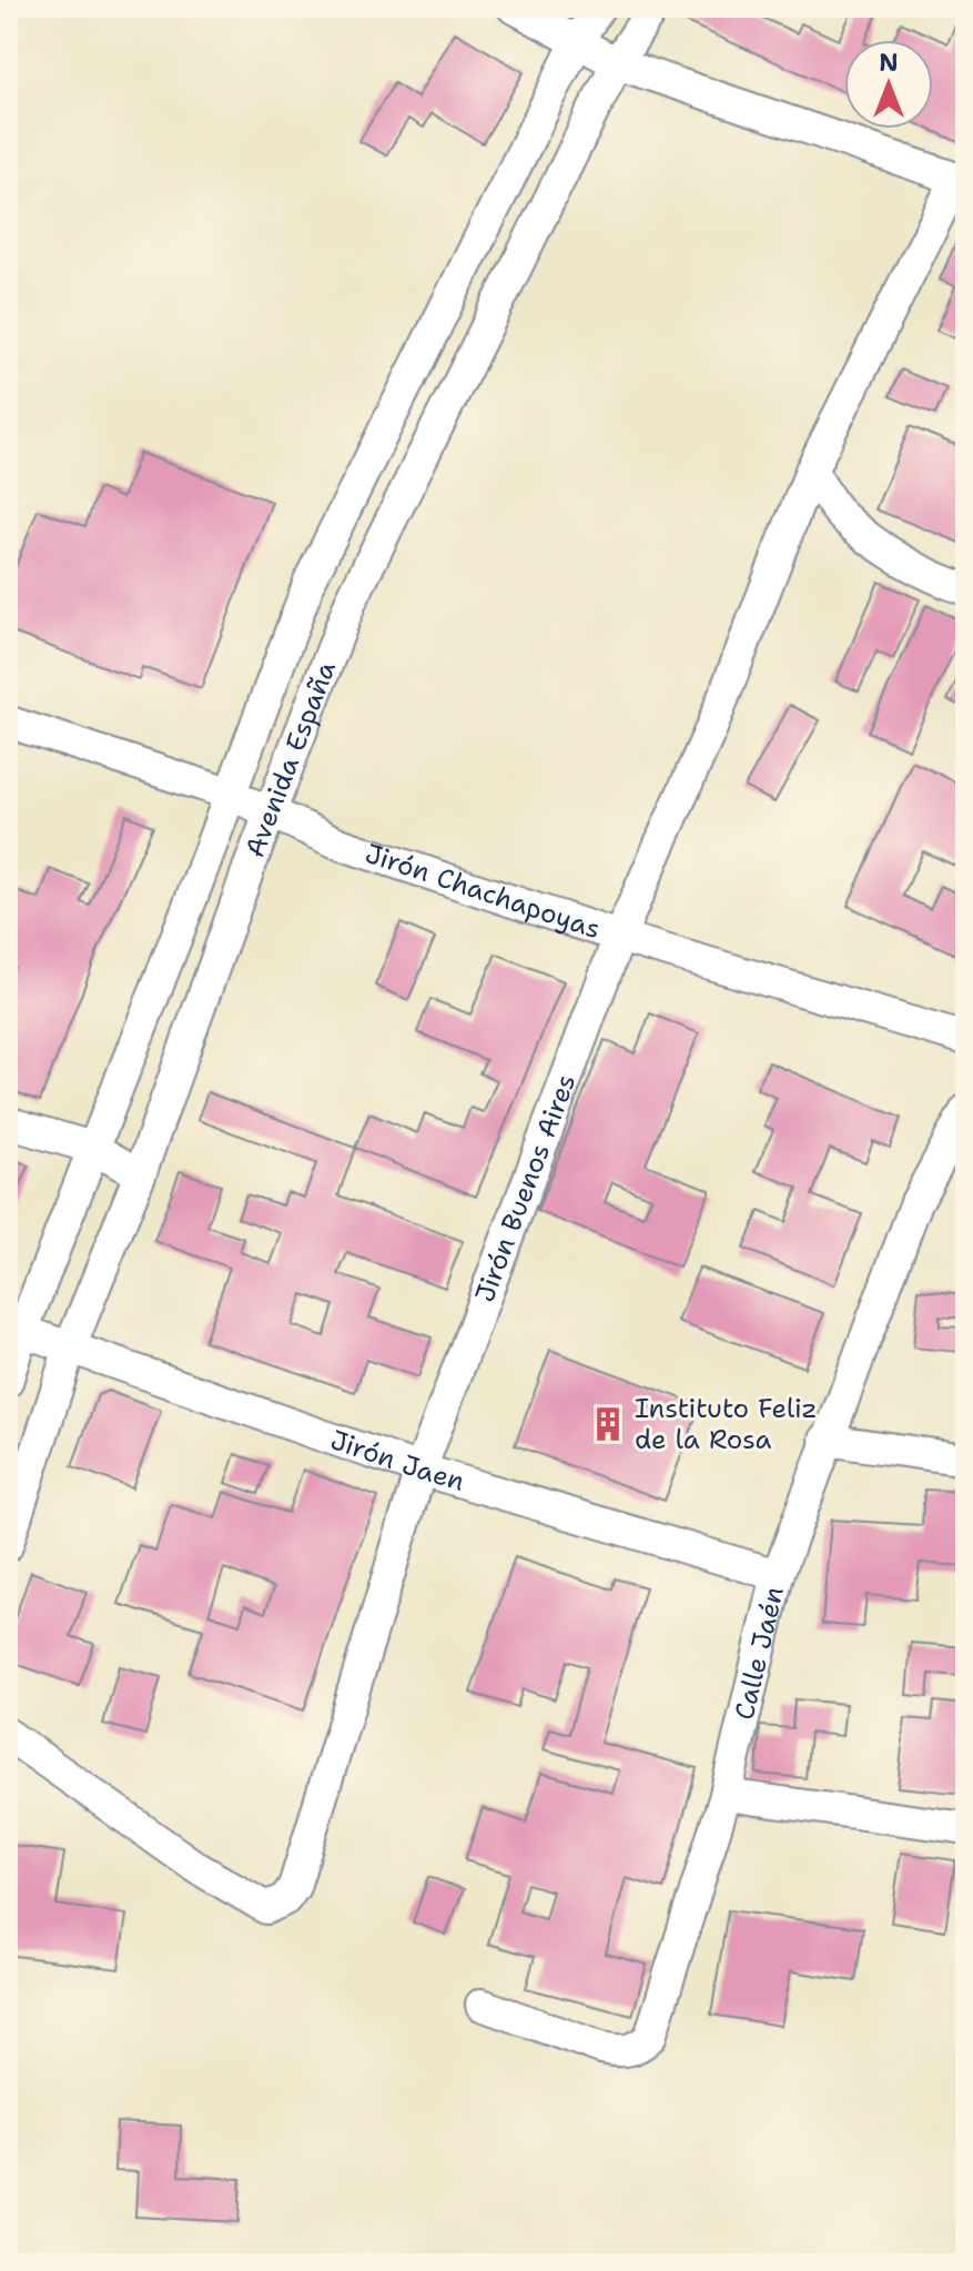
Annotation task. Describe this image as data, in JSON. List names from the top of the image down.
{
  "streets": {
    "street": [
      "Avenida España",
      "Jirón Chachapoyas",
      "Jirón Buenos Aires",
      "Jirón Jaen",
      "Calle Jaén"
    ]
  },
  "crossings": [
    ["Avenida España", "Jirón Chachapoyas"],
    ["Avenida España", "Jirón Jaen"],
    ["Jirón Chachapoyas", "Jirón Buenos Aires"],
    ["Jirón Buenos Aires", "Jirón Jaen"],
    ["Jirón Jaen", "Calle Jaén"]
  ],
  "places": {
    "building": ["Instituto Feliz de la Rosa"]
  },
  "north": "top"
}
